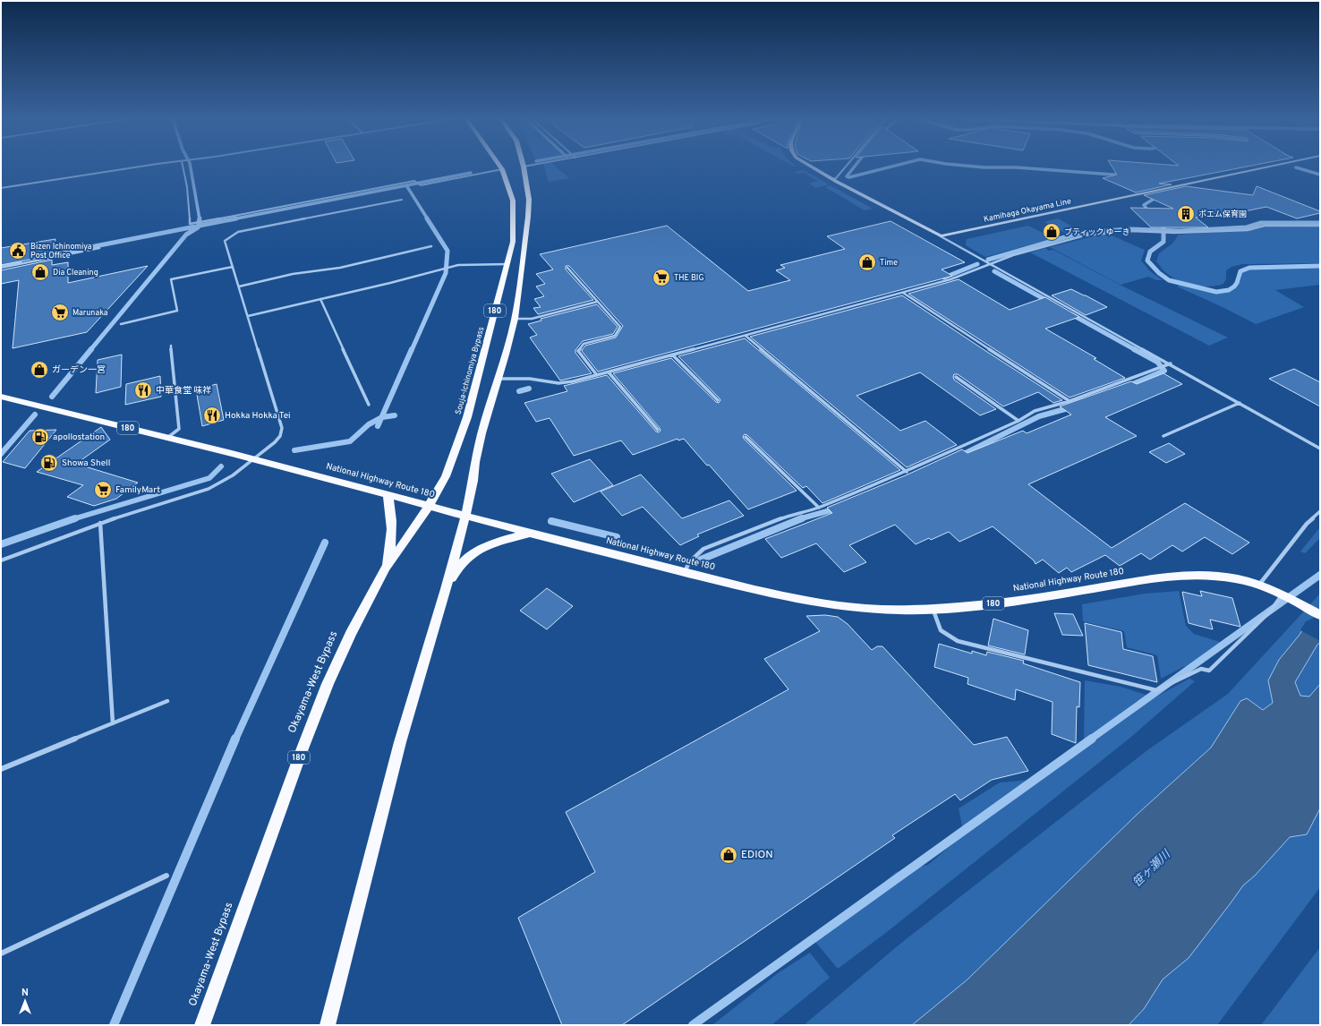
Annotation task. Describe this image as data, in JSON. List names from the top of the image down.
{
  "streets": {
    "highway": [
      "180",
      "Souja-Ichinomiya Bypass",
      "National Highway Route 180",
      "Okayama-West Bypass"
    ],
    "main road": ["Kamihaga Okayama Line"]
  },
  "crossings": [
    ["180", "National Highway Route 180"],
    ["Souja-Ichinomiya Bypass", "National Highway Route 180"],
    ["Souja-Ichinomiya Bypass", "Okayama-West Bypass"],
    ["National Highway Route 180", "Okayama-West Bypass"]
  ],
  "water": ["笹ヶ瀬川"],
  "places": {
    "building": ["ポエム保育園"],
    "shop": [
      "ブティック ゆーき",
      "Time",
      "Dia Cleaning",
      "ガーデン一宮",
      "EDION"
    ],
    "public building": ["Bizen Ichinomiya Post Office"],
    "supermarket": ["THE BIG", "Marunaka", "FamilyMart"],
    "restaurant": ["中華食堂 味祥", "Hokka Hokka Tei"],
    "fuel station": ["apollostation", "Showa Shell"]
  },
  "north": "top"
}
